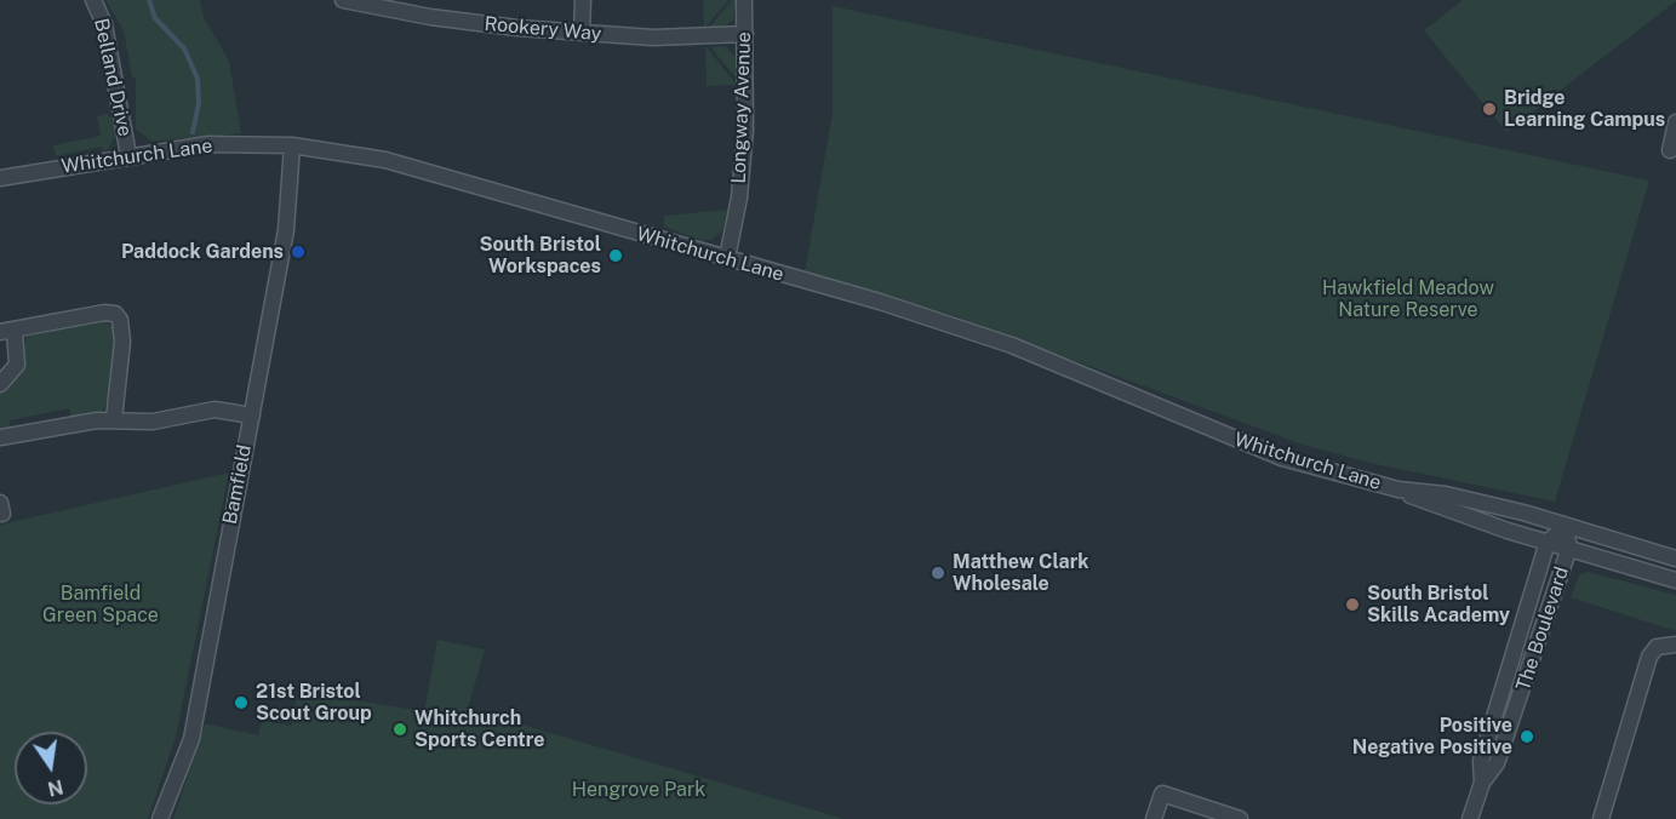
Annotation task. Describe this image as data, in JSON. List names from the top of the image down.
{
  "streets": {
    "street": [
      "Rookery Way",
      "Belland Drive",
      "Longway Avenue",
      "Whitchurch Lane",
      "Bamfield",
      "The Boulevard"
    ]
  },
  "crossings": [
    ["Rookery Way", "Longway Avenue"],
    ["Belland Drive", "Whitchurch Lane"],
    ["Longway Avenue", "Whitchurch Lane"],
    ["Whitchurch Lane", "Bamfield"],
    ["Whitchurch Lane", "The Boulevard"]
  ],
  "parks": ["Hawkfield Meadow Nature Reserve", "Bamfield Green Space", "Hengrove Park"],
  "places": [
    "Bridge Learning Campus",
    "Paddock Gardens",
    "South Bristol Workspaces",
    "Matthew Clark Wholesale",
    "South Bristol Skills Academy",
    "21st Bristol Scout Group",
    "Whitchurch Sports Centre",
    "Positive Negative Positive"
  ],
  "north": "bottom"
}
